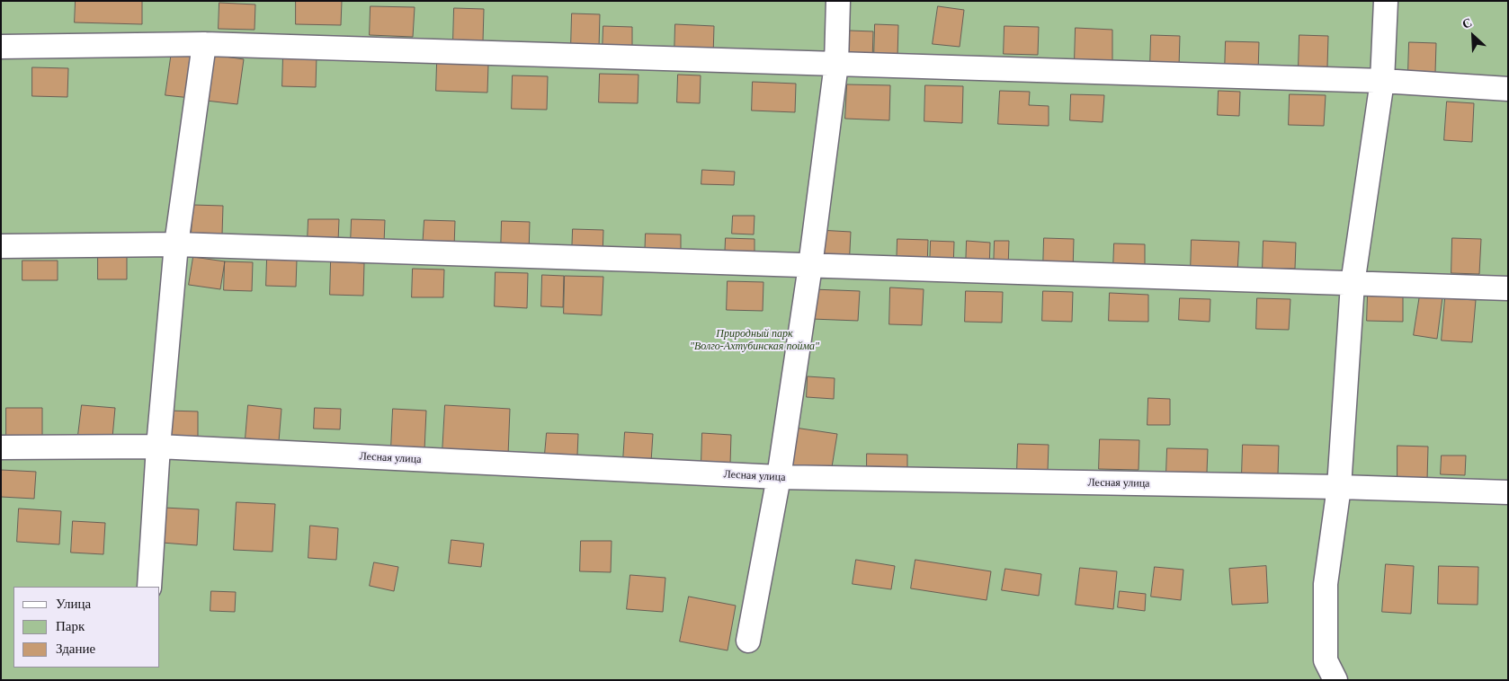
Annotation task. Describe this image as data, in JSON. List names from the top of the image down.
{
  "streets": {
    "street": ["Лесная улица"]
  },
  "parks": ["Природный парк \"Волго-Ахтубинская пойма\""],
  "legend": ["Улица", "Парк", "Здание"],
  "north": "top left"
}
